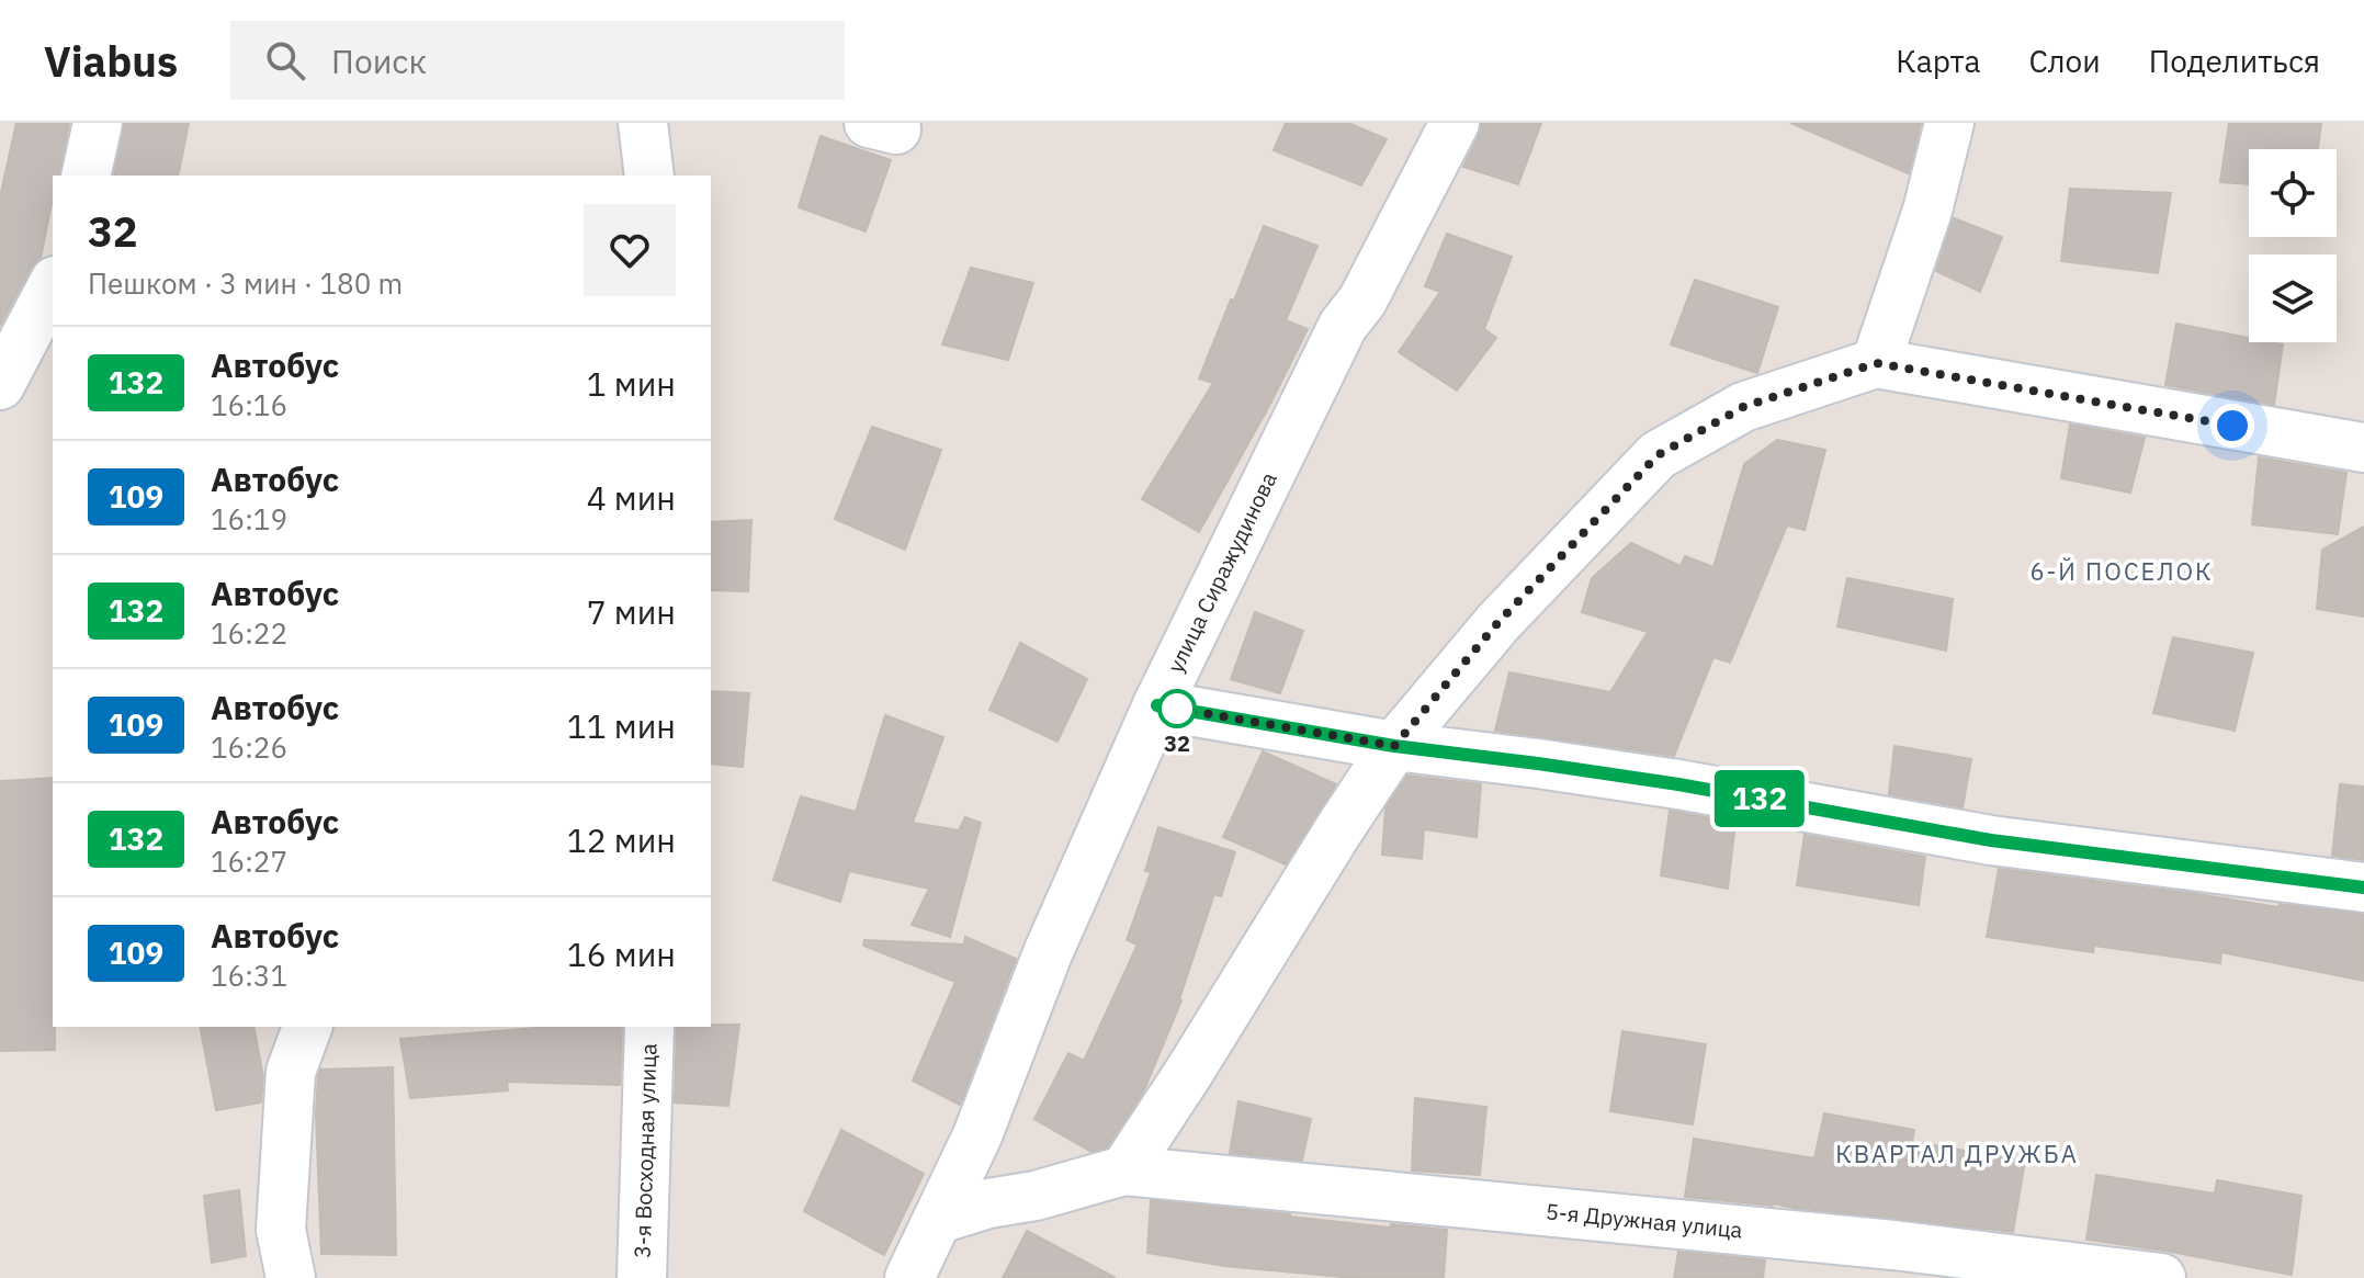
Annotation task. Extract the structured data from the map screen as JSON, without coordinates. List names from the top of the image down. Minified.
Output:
{"streets":{"street":["улица Сиражудинова","3-я Восходная улица","5-я Дружная улица"]},"districts":["6-Й ПОСЕЛОК","КВАРТАЛ ДРУЖБА"],"places":["32"],"lines":["bus line 132"],"page":{"header":"Viabus","search":"Поиск","nav":["Карта","Слои","Поделиться"],"on_map":"132","heading":["32","Пешком · 3 мин · 180 m"],"list":[{"mark":"132","name":"Автобус","note":"16:16","value":"1 мин"},{"mark":"109","name":"Автобус","note":"16:19","value":"4 мин"},{"mark":"132","name":"Автобус","note":"16:22","value":"7 мин"},{"mark":"109","name":"Автобус","note":"16:26","value":"11 мин"},{"mark":"132","name":"Автобус","note":"16:27","value":"12 мин"},{"mark":"109","name":"Автобус","note":"16:31","value":"16 мин"}]}}
